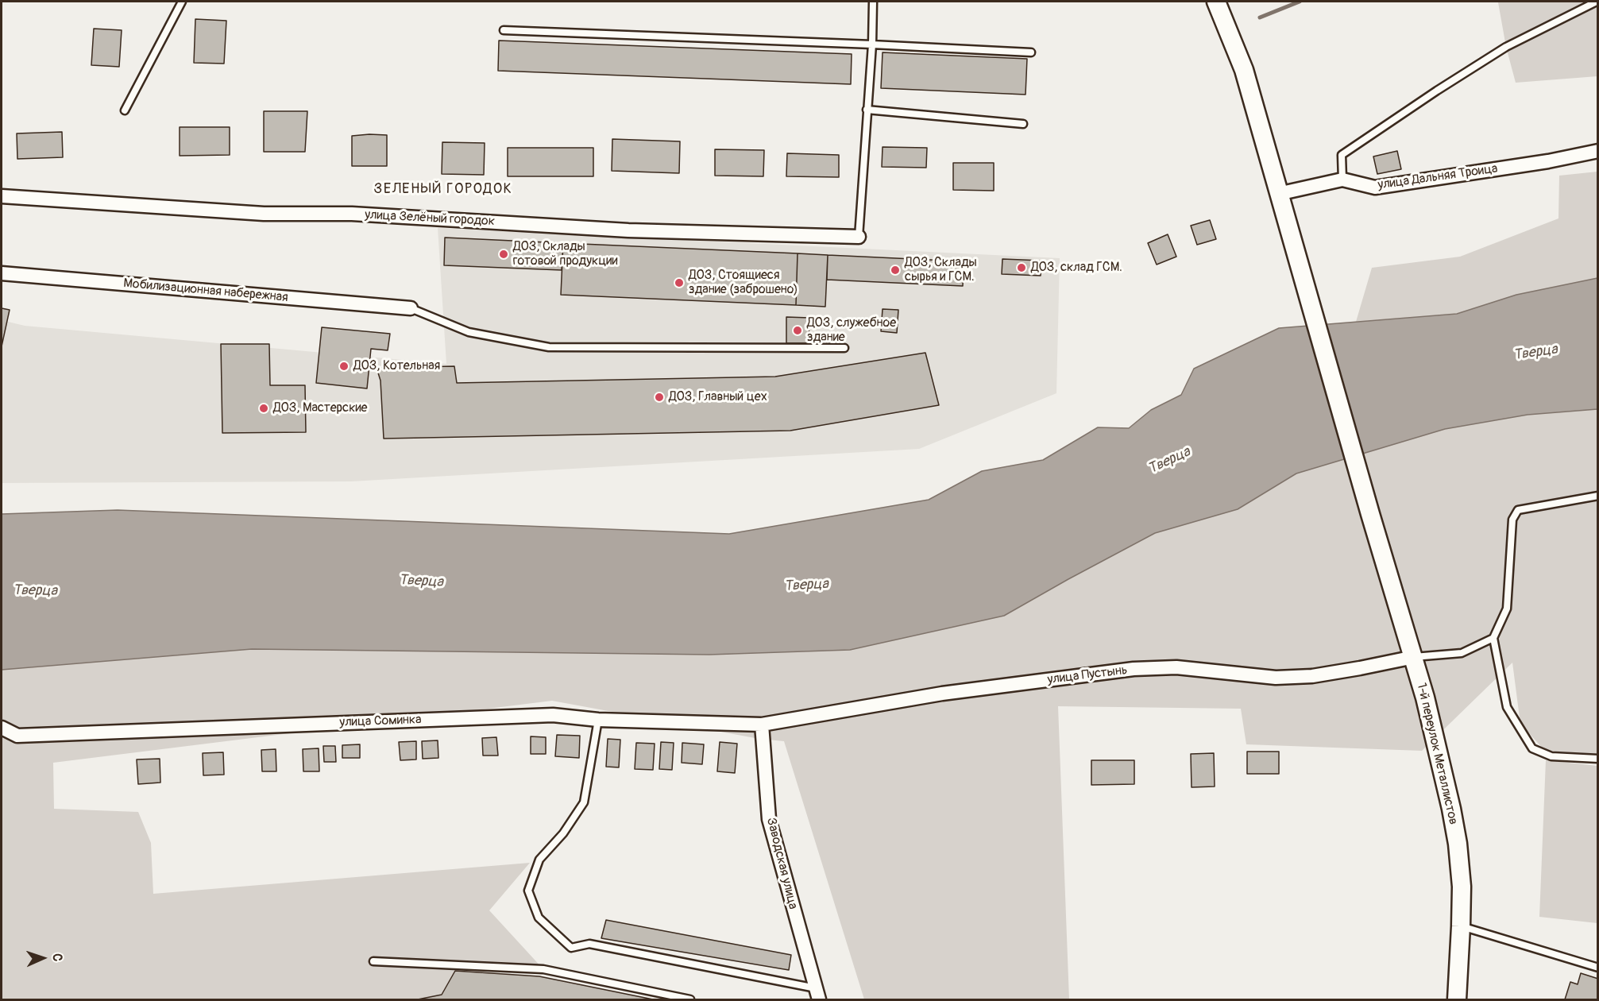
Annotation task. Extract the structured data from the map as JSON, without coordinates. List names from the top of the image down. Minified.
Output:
{"streets":{"street":["улица Дальняя Троица","улица Зелёный городок","Мобилизационная набережная","улица Пустынь","улица Соминка","1-й переулок Металлистов","Заводская улица"]},"crossings":[["улица Дальняя Троица","1-й переулок Металлистов"],["улица Пустынь","улица Соминка"],["улица Пустынь","1-й переулок Металлистов"],["улица Пустынь","Заводская улица"],["улица Соминка","Заводская улица"]],"districts":["ЗЕЛЕНЫЙ ГОРОДОК"],"water":["Тверца"],"places":["ДОЗ, Склады готовой продукции","ДОЗ, склад ГСМ.","ДОЗ, Склады сырья и ГСМ.","ДОЗ, Стоящиеся здание (заброшено)","ДОЗ, служебное здание","ДОЗ, Котельная","ДОЗ, Главный цех","ДОЗ, Мастерские"],"north":"right"}
